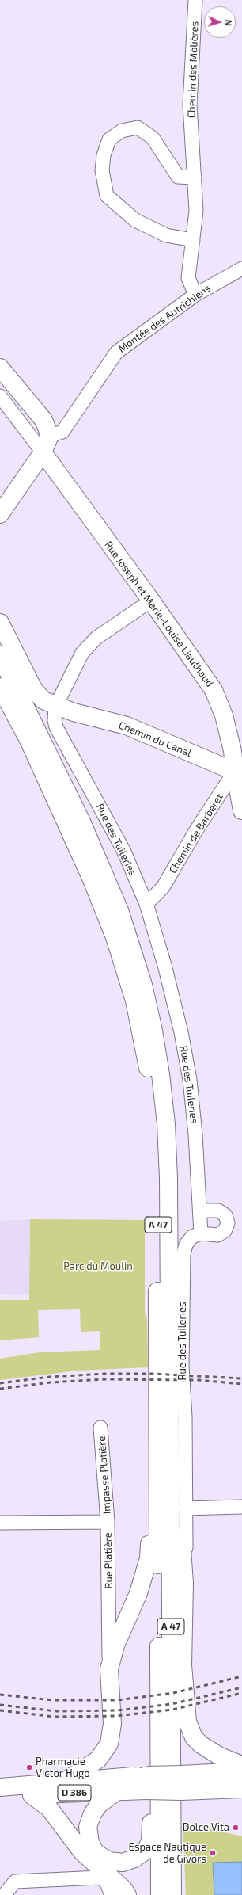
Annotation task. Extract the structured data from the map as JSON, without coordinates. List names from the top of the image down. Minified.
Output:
{"streets":{"main road":["Rue Joseph et Marie-Louise Liauthaud","Chemin du Canal","A 47","D 386"],"street":["Chemin des Molières","Montée des Autrichiens","Chemin de Barberet","Rue des Tuileries","Impasse Platière","Rue Platière"]},"crossings":[["Chemin des Molières","Montée des Autrichiens"],["Rue Joseph et Marie-Louise Liauthaud","Chemin du Canal"],["Rue Joseph et Marie-Louise Liauthaud","Chemin de Barberet"],["Chemin du Canal","Chemin de Barberet"],["Chemin du Canal","Rue des Tuileries"],["Chemin de Barberet","Rue des Tuileries"],["Impasse Platière","Rue Platière"]],"parks":["Parc du Moulin"],"places":["Pharmacie Victor Hugo","Dolce Vita","Espace Nautique de Givors"],"north":"right"}
